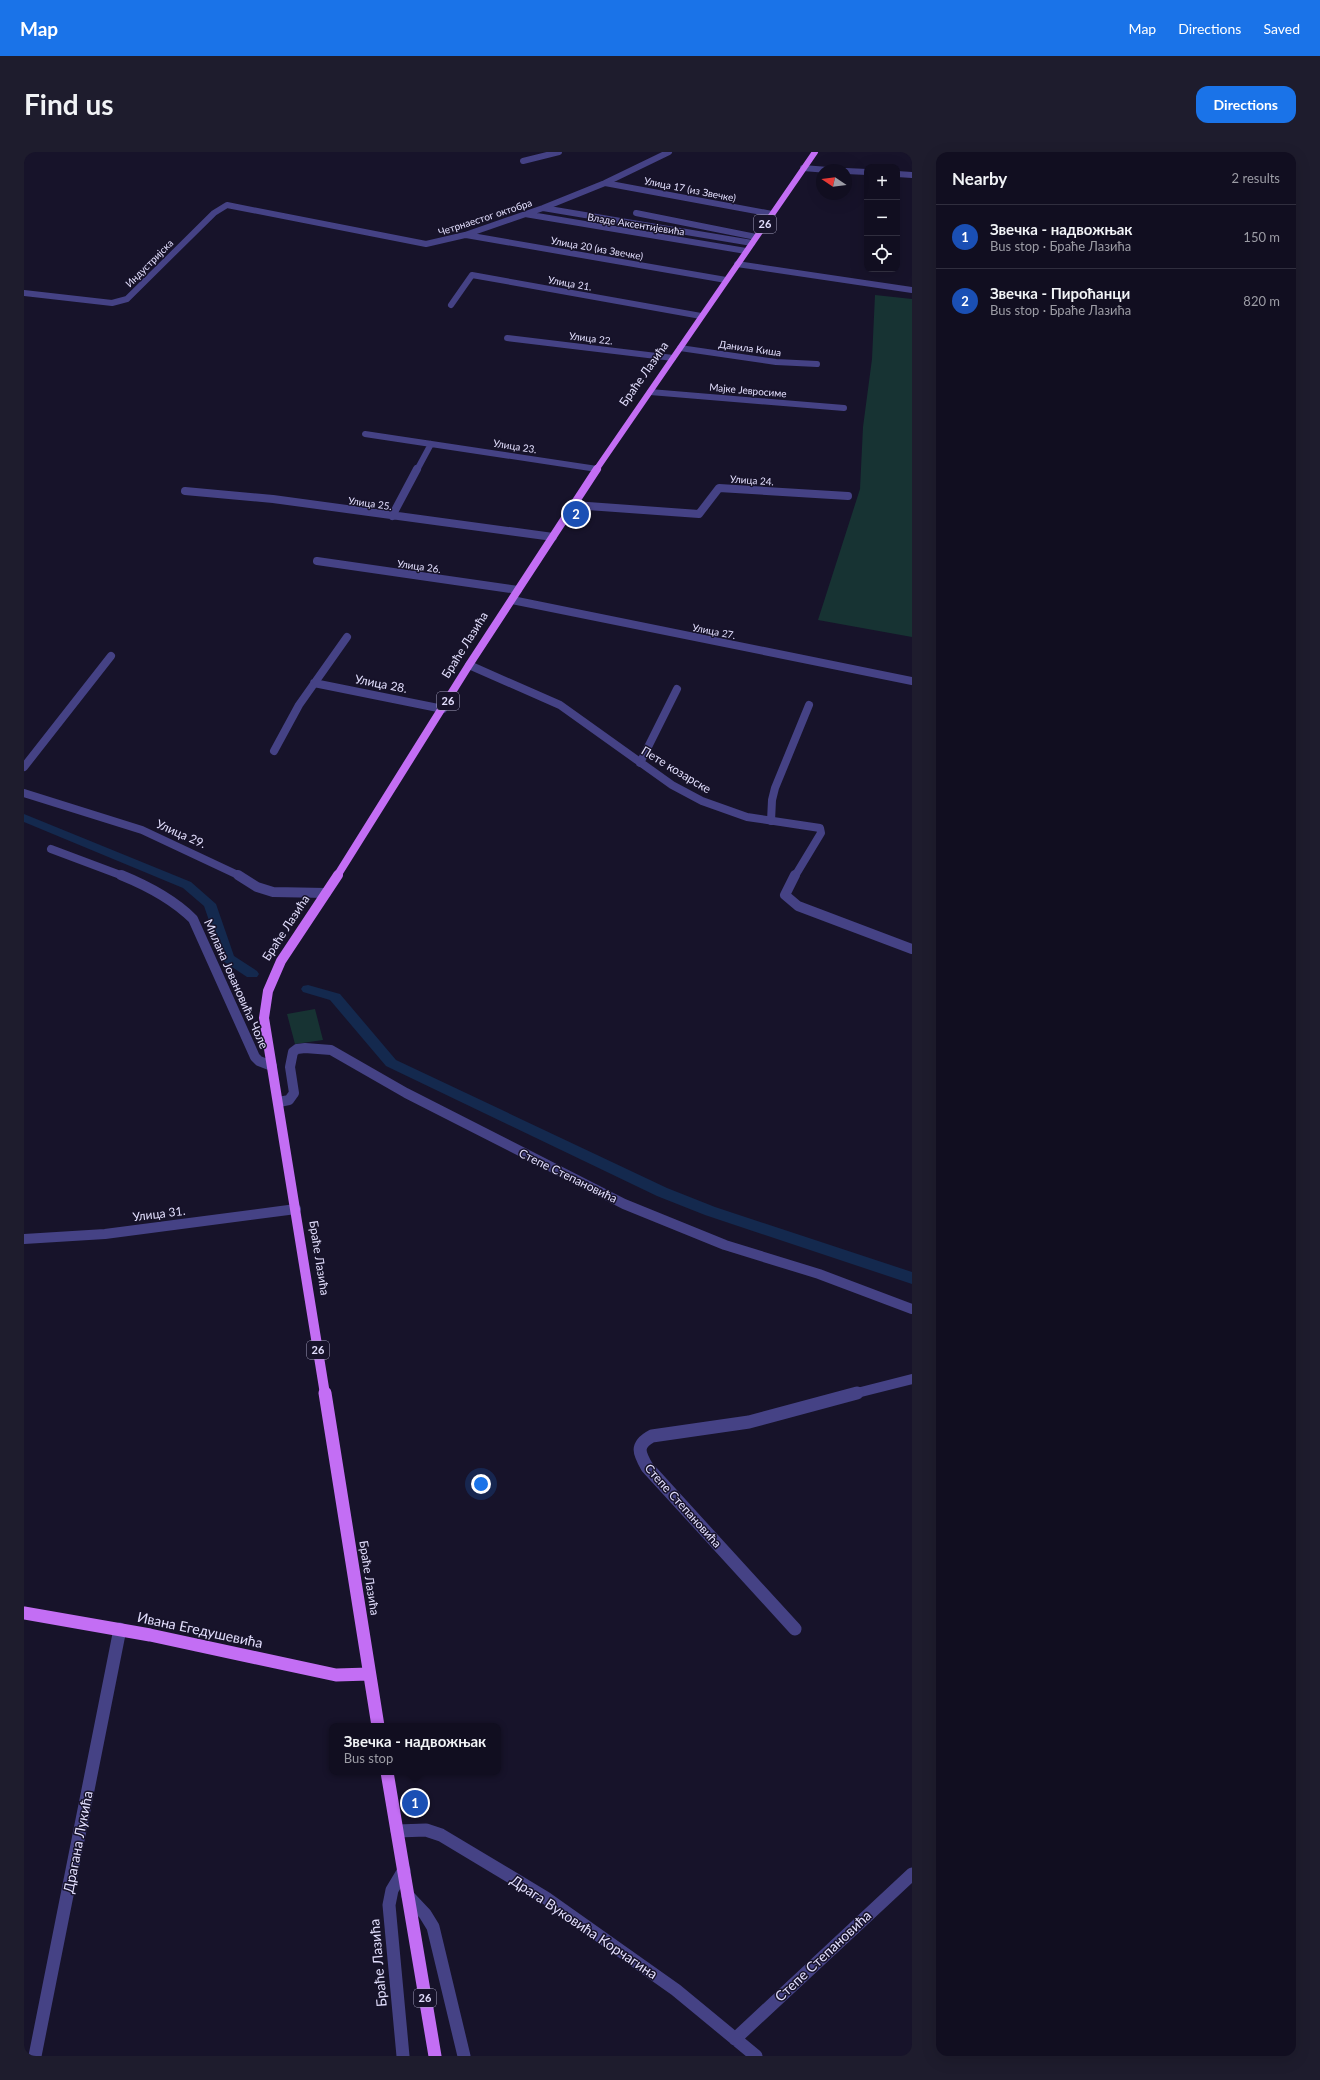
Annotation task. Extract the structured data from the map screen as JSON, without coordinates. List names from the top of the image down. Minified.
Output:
{"streets":{"main road":["26","Браће Лазића","Ивана Егедушевића"],"street":["Улица 17 (из Звечке)","Четрнаестог октобра","Владе Аксентијевића","Улица 20 (из Звечке)","Индустријска","Улица 21.","Улица 22.","Данила Киша","Мајке Јевросиме","Улица 23.","Улица 24.","Улица 25.","Улица 26.","Улица 27.","Улица 28.","Пете козарске","Улица 29.","Милана Јовановића Чоле","Степе Степановића","Улица 31.","Драгана Лукића","Драга Вуковића Корчагина"]},"crossings":[["Улица 17 (из Звечке)","Четрнаестог октобра"],["Улица 17 (из Звечке)","26"],["Четрнаестог октобра","Владе Аксентијевића"],["Четрнаестог октобра","Улица 20 (из Звечке)"],["Четрнаестог октобра","Индустријска"],["Владе Аксентијевића","26"],["26","Улица 20 (из Звечке)"],["26","Браће Лазића"],["26","Драга Вуковића Корчагина"],["Улица 20 (из Звечке)","Браће Лазића"],["Улица 21.","Браће Лазића"],["Улица 22.","Браће Лазића"],["Данила Киша","Браће Лазића"],["Браће Лазића","Мајке Јевросиме"],["Браће Лазића","Улица 23."],["Браће Лазића","Улица 24."],["Браће Лазића","Улица 25."],["Браће Лазића","Улица 26."],["Браће Лазића","Улица 27."],["Браће Лазића","Улица 28."],["Браће Лазића","Пете козарске"],["Браће Лазића","Улица 29."],["Браће Лазића","Милана Јовановића Чоле"],["Браће Лазића","Степе Степановића"],["Браће Лазића","Улица 31."],["Браће Лазића","Ивана Егедушевића"],["Степе Степановића","Драга Вуковића Корчагина"],["Ивана Егедушевића","Драгана Лукића"]],"north":"left","page":{"header":"Map","nav":["Map","Directions","Saved"],"buttons":"Directions","title":"Find us","heading":["Nearby","2 results"],"map_buttons":["+","−"],"list":[{"mark":"1","name":"Звечка - надвожњак","note":"Bus stop · Браће Лазића","value":"150 m"},{"mark":"2","name":"Звечка - Пироћанци","note":"Bus stop · Браће Лазића","value":"820 m"}],"pins":["2","1"],"popup":["Звечка - надвожњак","Bus stop"]}}
